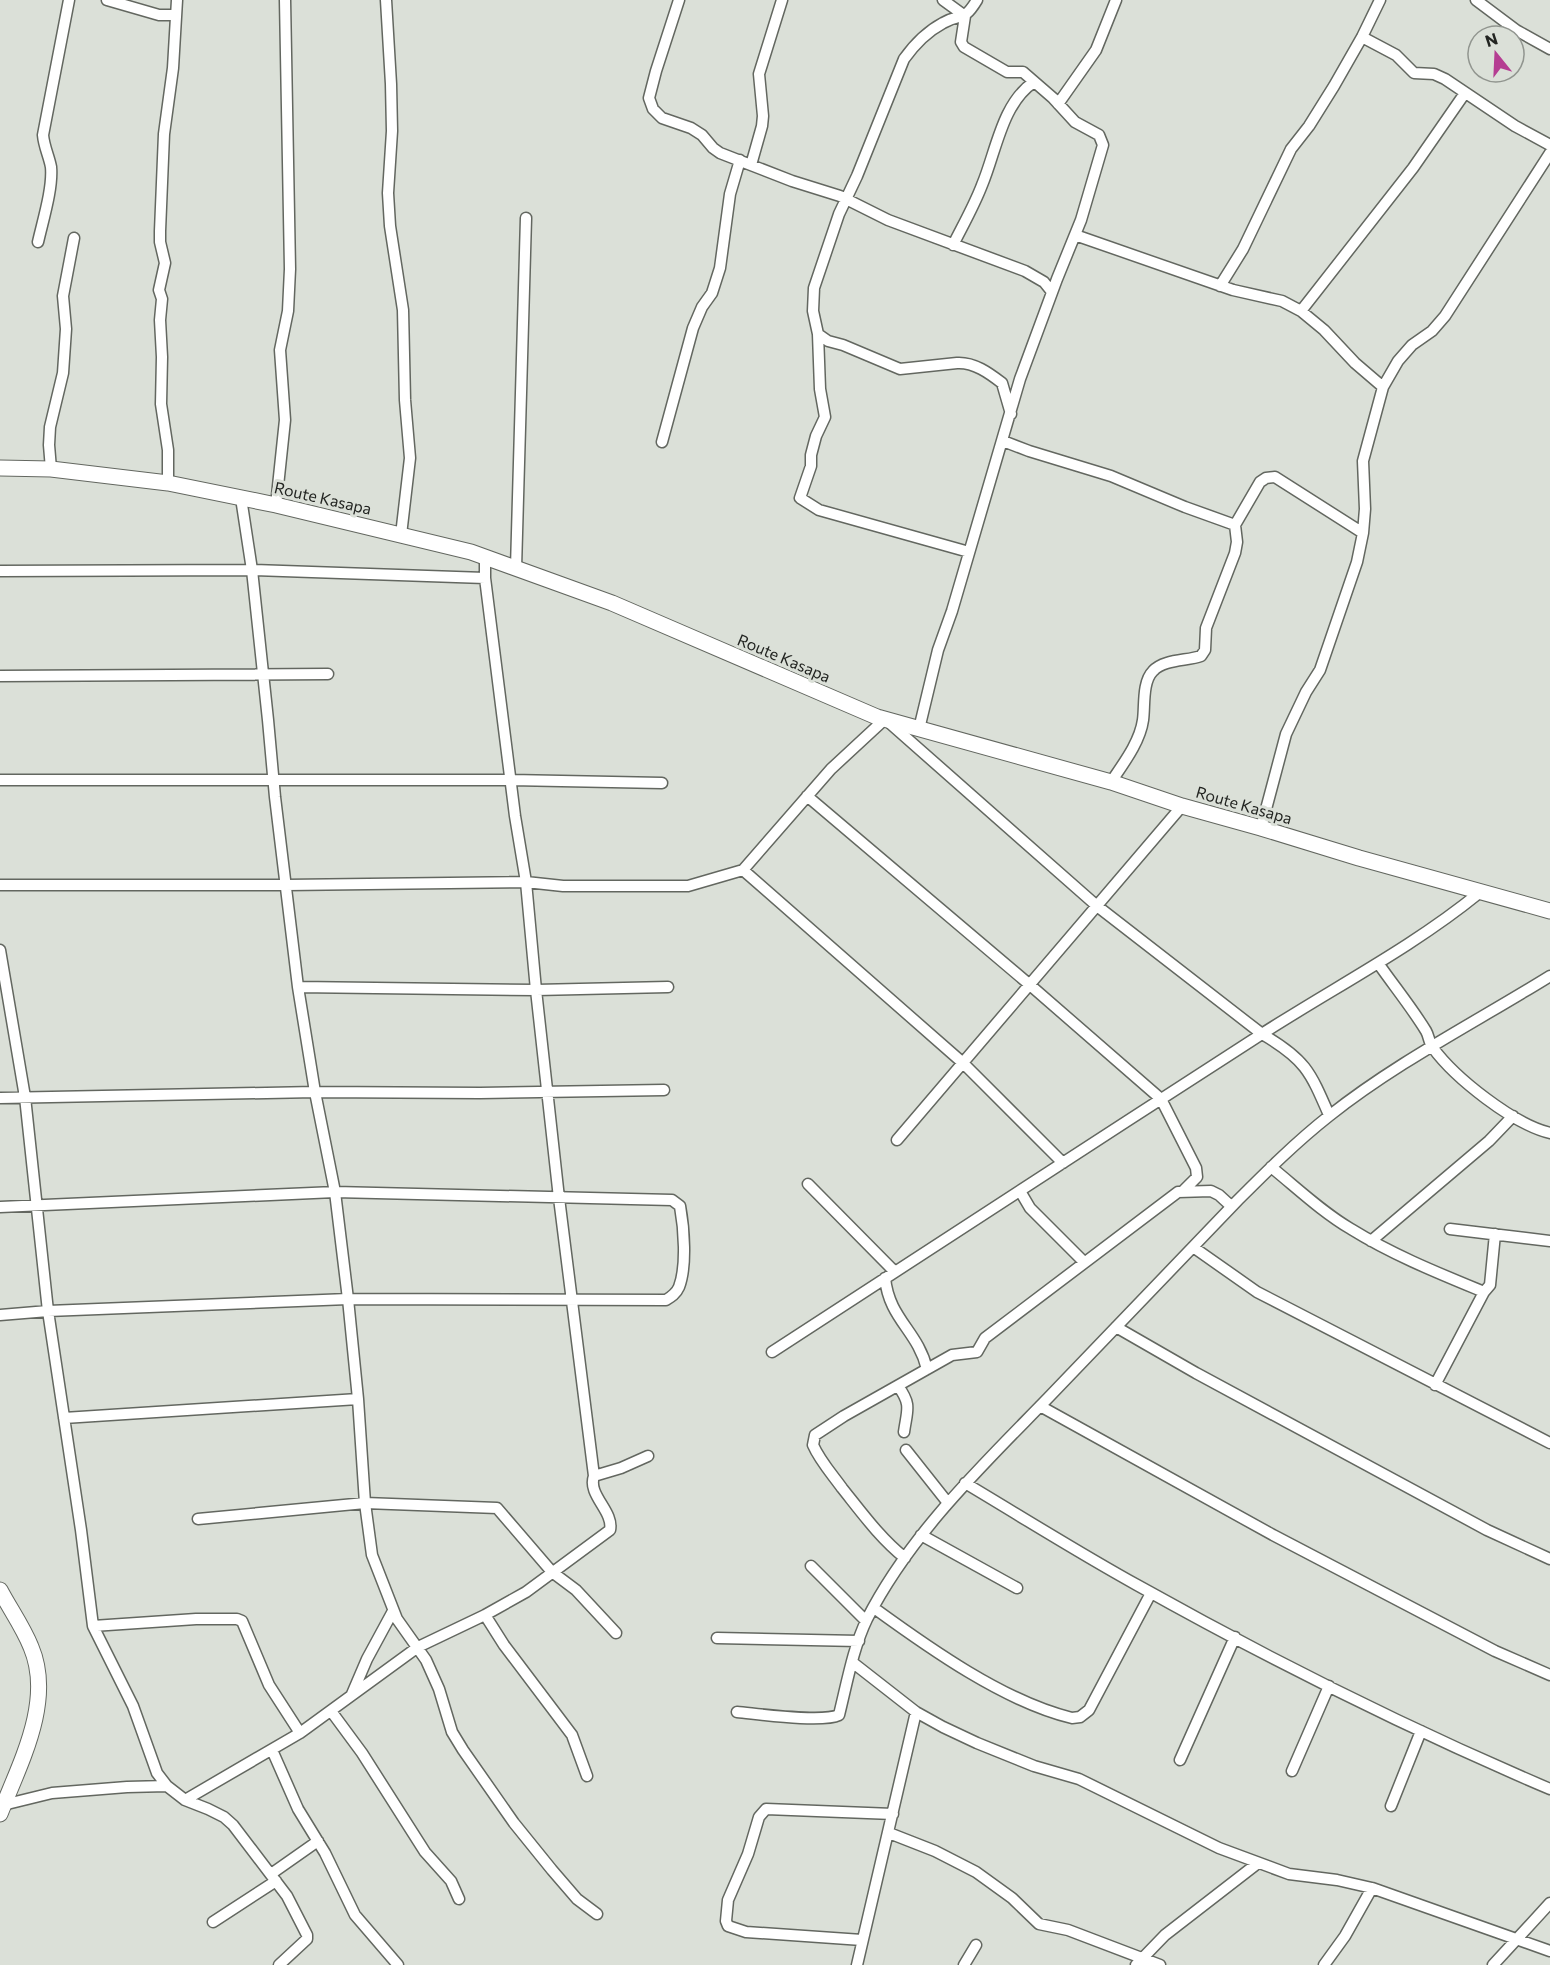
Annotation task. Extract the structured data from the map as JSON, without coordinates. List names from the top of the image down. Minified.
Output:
{"streets":{"main road":["Route Kasapa"]},"north":"top"}
